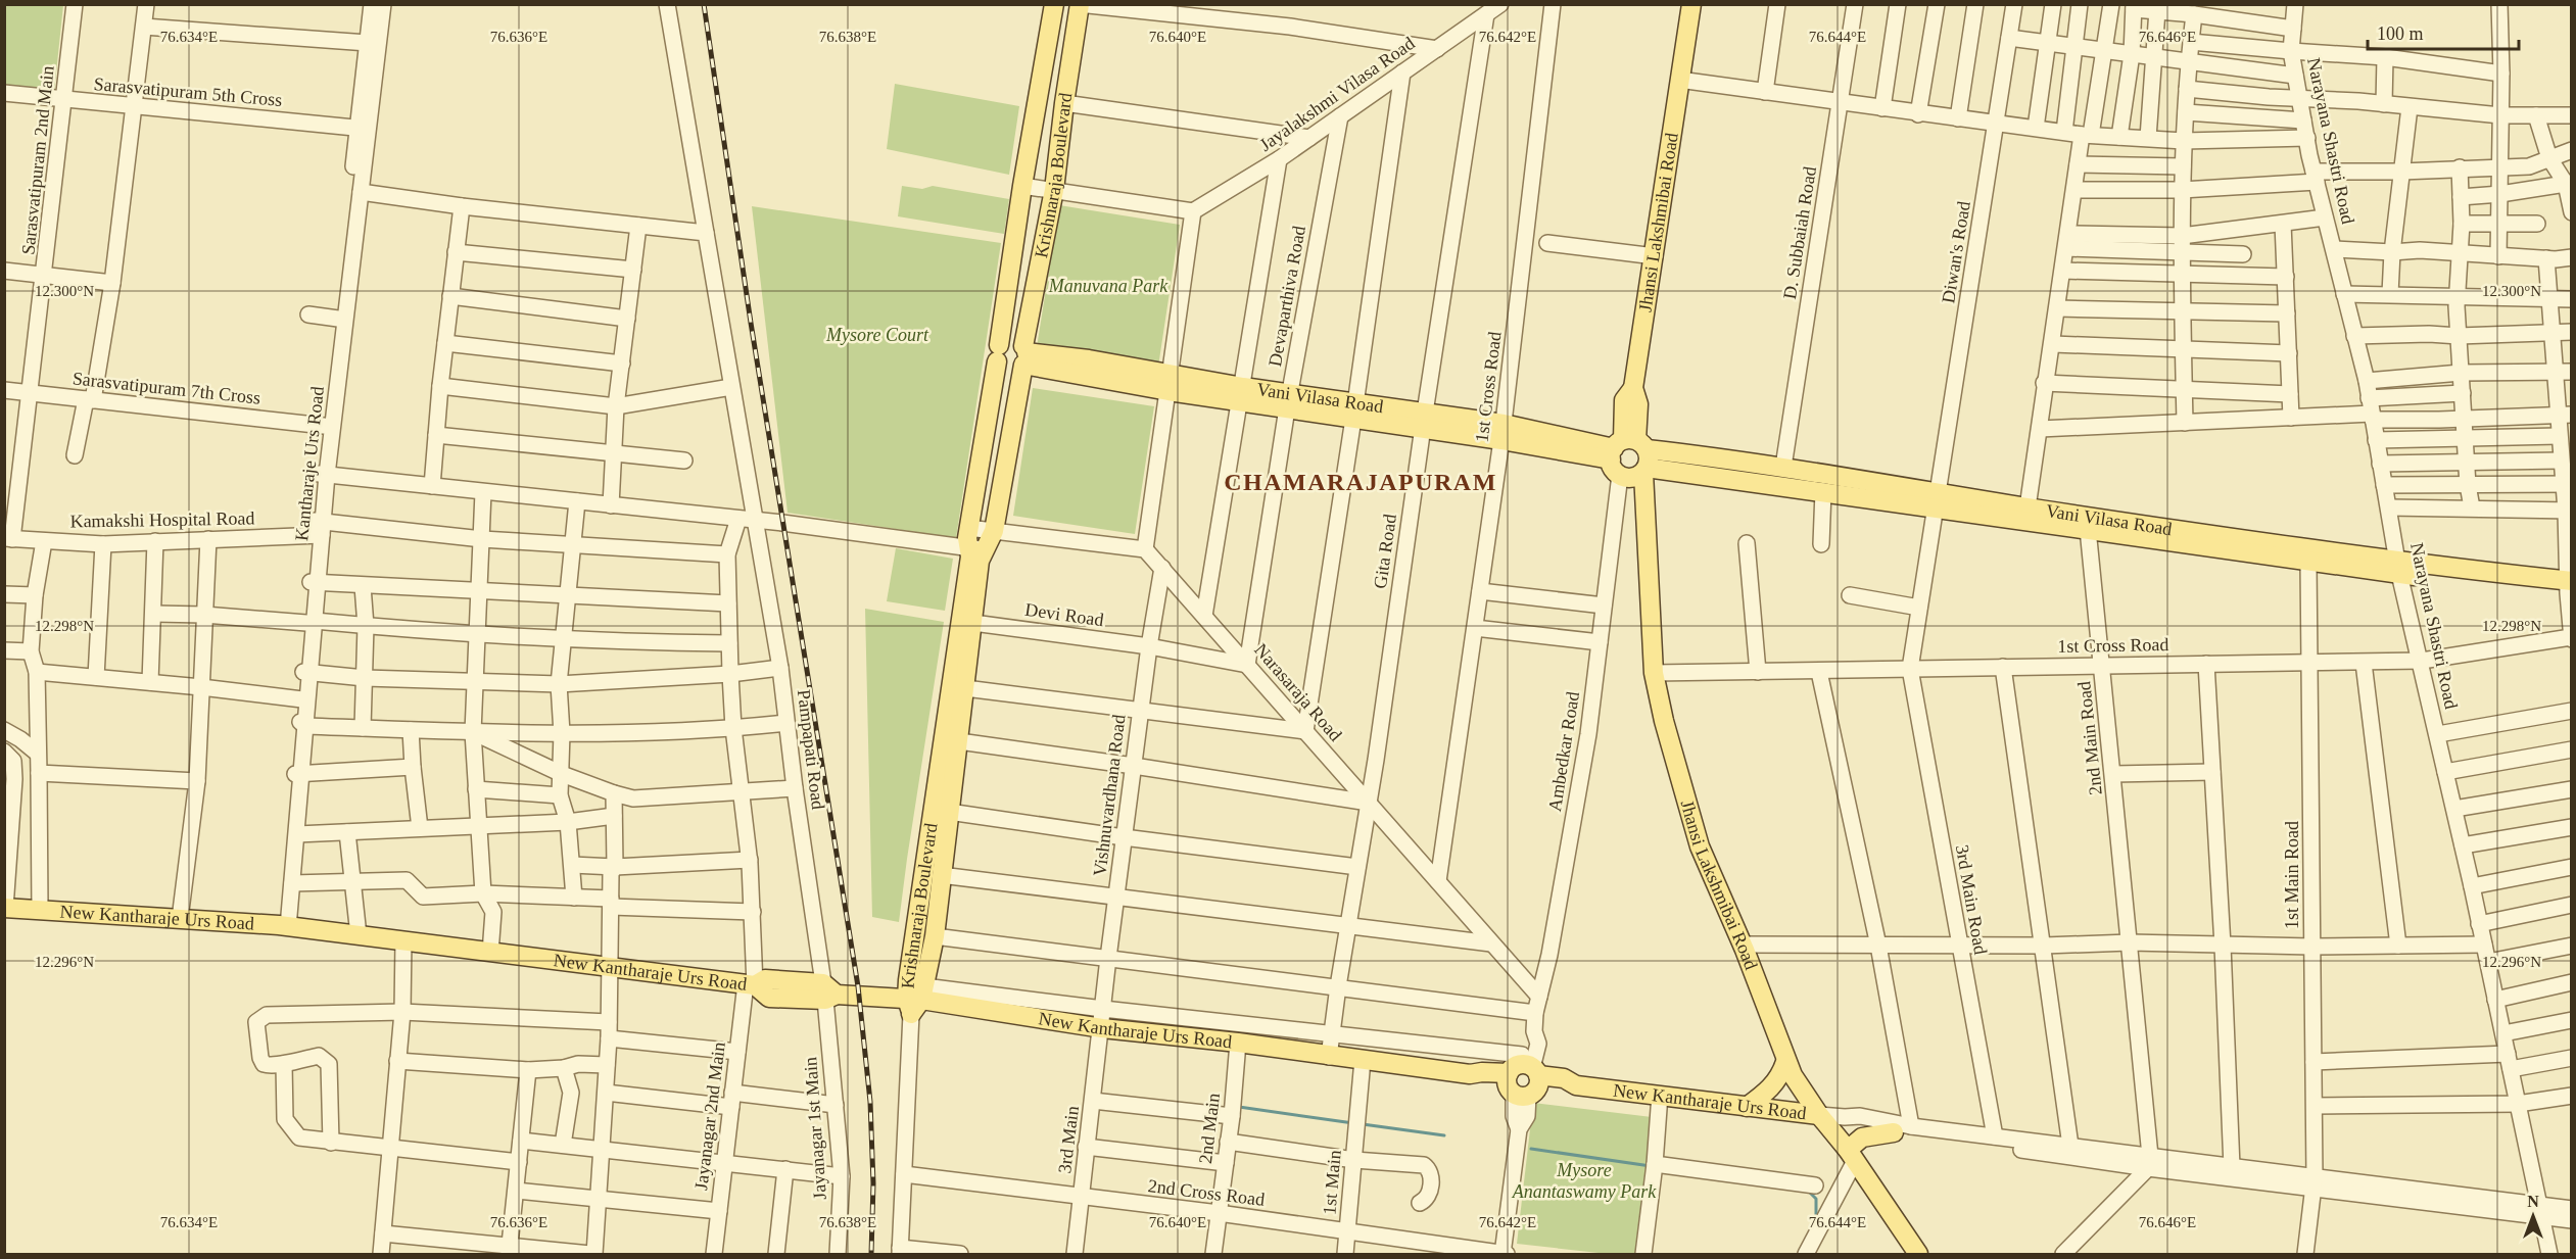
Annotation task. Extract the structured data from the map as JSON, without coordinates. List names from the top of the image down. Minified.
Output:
{"streets":{"main road":["Krishnaraja Boulevard","Jhansi Lakshmibai Road","Vani Vilasa Road","New Kantharaje Urs Road"],"street":["Sarasvatipuram 5th Cross","Jayalakshmi Vilasa Road","Narayana Shastri Road","Sarasvatipuram 2nd Main","D. Subbaiah Road","Diwan's Road","Devaparthiva Road","1st Cross Road","Sarasvatipuram 7th Cross","Kantharaje Urs Road","Kamakshi Hospital Road","Gita Road","Devi Road","Narasaraja Road","2nd Main Road","Pampapati Road","Ambedkar Road","Vishnuvardhana Road","1st Main Road","3rd Main Road","Jayanagar 2nd Main","Jayanagar 1st Main","2nd Main","3rd Main","1st Main","2nd Cross Road"]},"crossings":[["Sarasvatipuram 5th Cross","Sarasvatipuram 2nd Main"],["Sarasvatipuram 5th Cross","Kantharaje Urs Road"],["Jayalakshmi Vilasa Road","Devaparthiva Road"],["Jayalakshmi Vilasa Road","Gita Road"],["Narayana Shastri Road","1st Cross Road"],["Narayana Shastri Road","Vani Vilasa Road"],["Sarasvatipuram 2nd Main","Sarasvatipuram 7th Cross"],["Sarasvatipuram 2nd Main","Kamakshi Hospital Road"],["Krishnaraja Boulevard","Vani Vilasa Road"],["Krishnaraja Boulevard","Devi Road"],["Krishnaraja Boulevard","New Kantharaje Urs Road"],["Jhansi Lakshmibai Road","1st Cross Road"],["Jhansi Lakshmibai Road","Vani Vilasa Road"],["Jhansi Lakshmibai Road","Ambedkar Road"],["Jhansi Lakshmibai Road","New Kantharaje Urs Road"],["D. Subbaiah Road","Vani Vilasa Road"],["Diwan's Road","Vani Vilasa Road"],["Diwan's Road","3rd Main Road"],["Devaparthiva Road","Vani Vilasa Road"],["Devaparthiva Road","Devi Road"],["Devaparthiva Road","Narasaraja Road"],["1st Cross Road","Vani Vilasa Road"],["1st Cross Road","Narasaraja Road"],["1st Cross Road","2nd Main Road"],["1st Cross Road","1st Main Road"],["1st Cross Road","3rd Main Road"],["Sarasvatipuram 7th Cross","Kantharaje Urs Road"],["Vani Vilasa Road","Gita Road"],["Vani Vilasa Road","2nd Main Road"],["Vani Vilasa Road","Ambedkar Road"],["Vani Vilasa Road","1st Main Road"],["Kantharaje Urs Road","Kamakshi Hospital Road"],["Kantharaje Urs Road","New Kantharaje Urs Road"],["Kamakshi Hospital Road","Jayanagar 2nd Main"],["Gita Road","Narasaraja Road"],["Gita Road","New Kantharaje Urs Road"],["Devi Road","Narasaraja Road"],["Devi Road","Vishnuvardhana Road"],["Narasaraja Road","Ambedkar Road"],["Narasaraja Road","Vishnuvardhana Road"],["Pampapati Road","New Kantharaje Urs Road"],["Pampapati Road","Jayanagar 1st Main"],["Ambedkar Road","New Kantharaje Urs Road"],["Ambedkar Road","2nd Cross Road"],["Vishnuvardhana Road","New Kantharaje Urs Road"],["Vishnuvardhana Road","3rd Main"],["New Kantharaje Urs Road","Jayanagar 2nd Main"],["New Kantharaje Urs Road","Jayanagar 1st Main"],["New Kantharaje Urs Road","2nd Main"],["New Kantharaje Urs Road","3rd Main"],["New Kantharaje Urs Road","1st Main"],["2nd Main","2nd Cross Road"],["3rd Main","2nd Cross Road"],["1st Main","2nd Cross Road"]],"districts":["CHAMARAJAPURAM"],"parks":["Manuvana Park","Mysore Court","Mysore Anantaswamy Park"],"scale_bar":"100 m","north":"top","coordinates":["76.634°E","76.636°E","76.638°E","76.640°E","76.642°E","76.644°E","76.646°E","12.300°N","12.298°N","12.296°N"]}
